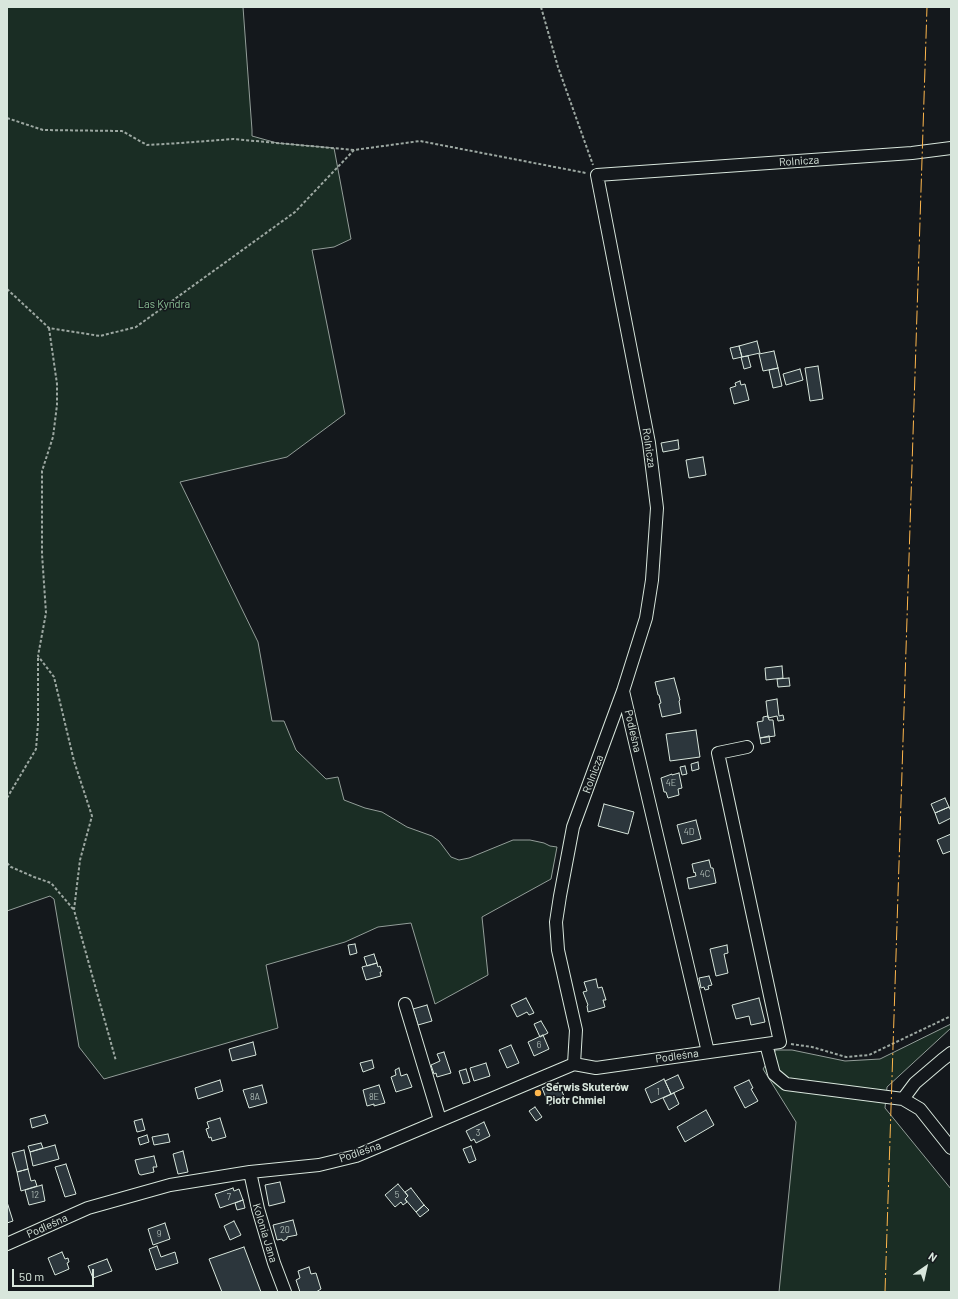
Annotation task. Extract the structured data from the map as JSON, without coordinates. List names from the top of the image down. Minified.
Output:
{"streets":{"street":["Rolnicza","Podleśna","Kolonia Jana"]},"crossings":[["Rolnicza","Podleśna"],["Podleśna","Kolonia Jana"]],"parks":["Las Kyndra"],"places":["Serwis Skuterów Piotr Chmiel"],"house_numbers":["4E","4D","4C","6","1","8A","8E","3","12","5","7","20","9"],"scale_bar":"50 m","north":"top right"}
